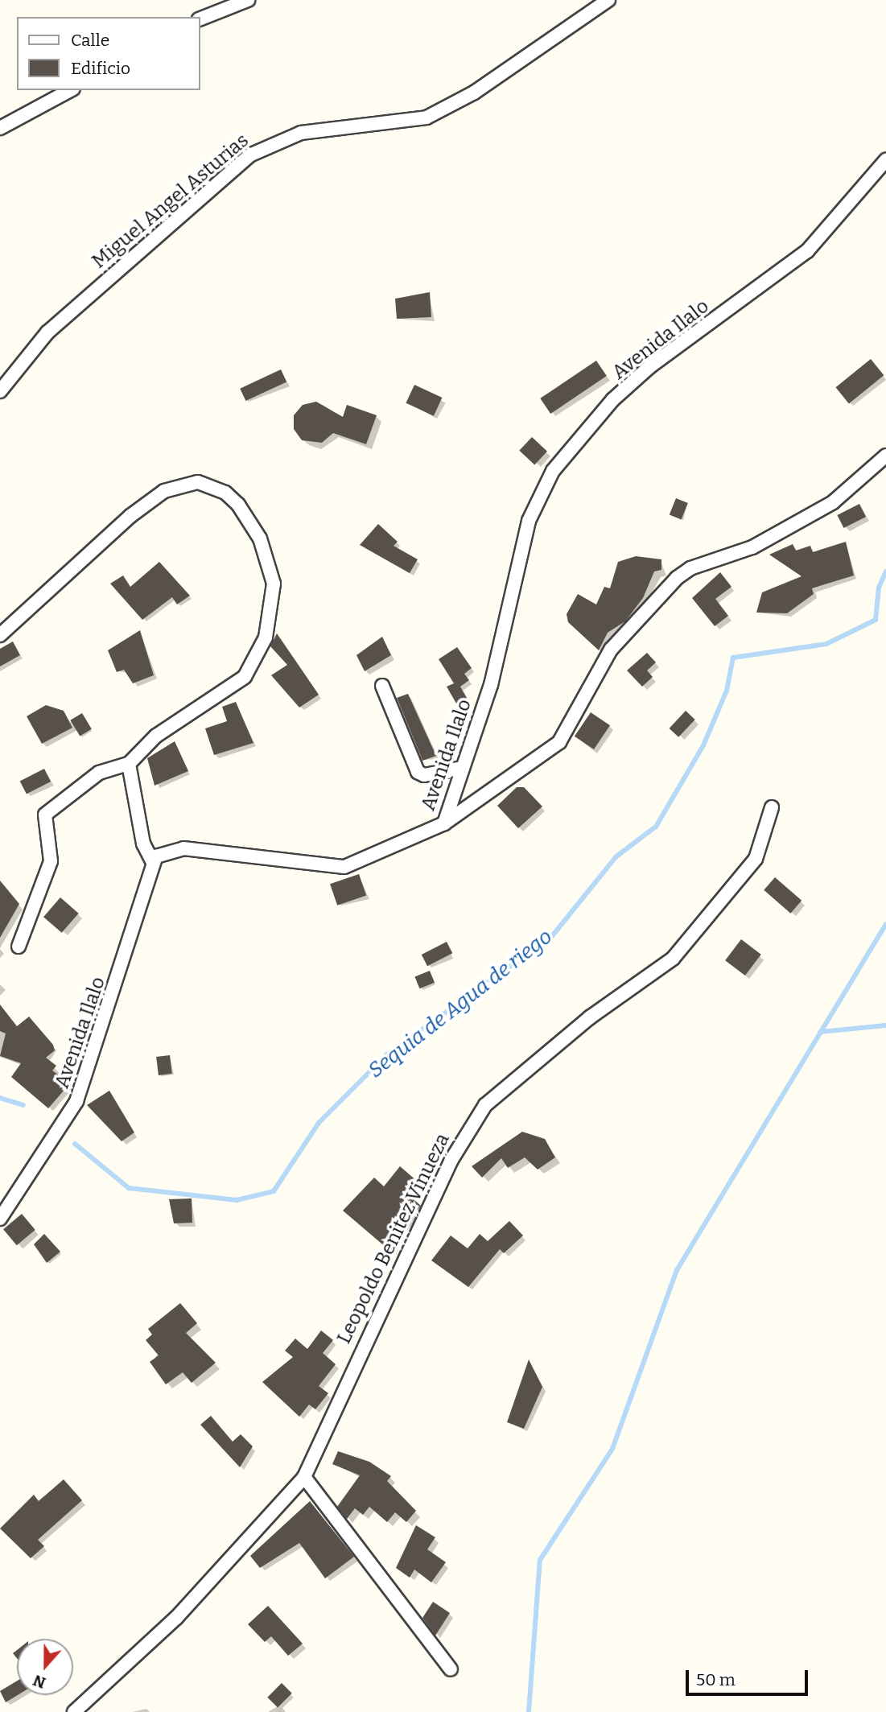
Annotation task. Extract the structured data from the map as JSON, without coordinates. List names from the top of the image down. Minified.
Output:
{"streets":{"street":["Miguel Angel Asturias","Avenida Ilalo","Leopoldo Benitez Vinueza"]},"water":["Sequia de Agua de riego"],"legend":["Calle","Edificio"],"scale_bar":"50 m","north":"bottom"}
